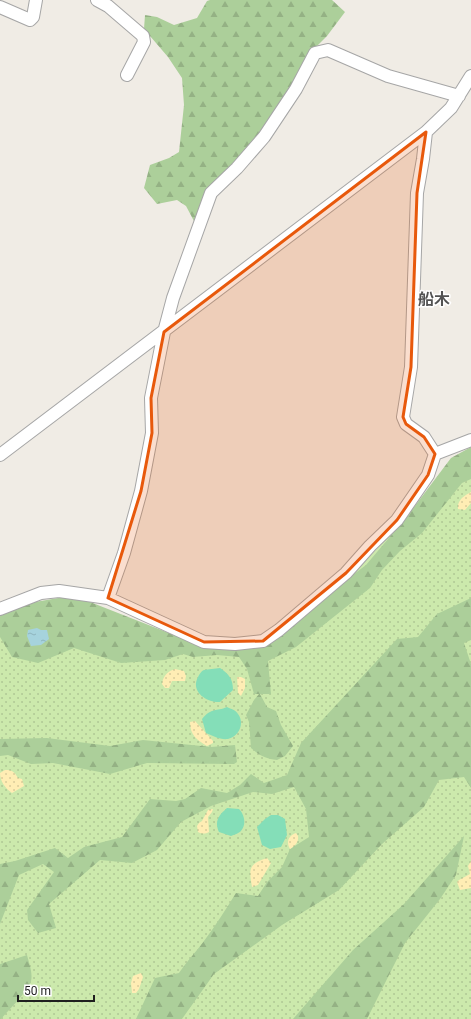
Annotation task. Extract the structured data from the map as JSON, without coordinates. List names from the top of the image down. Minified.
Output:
{"districts":["船木"],"scale_bar":"50 m"}
